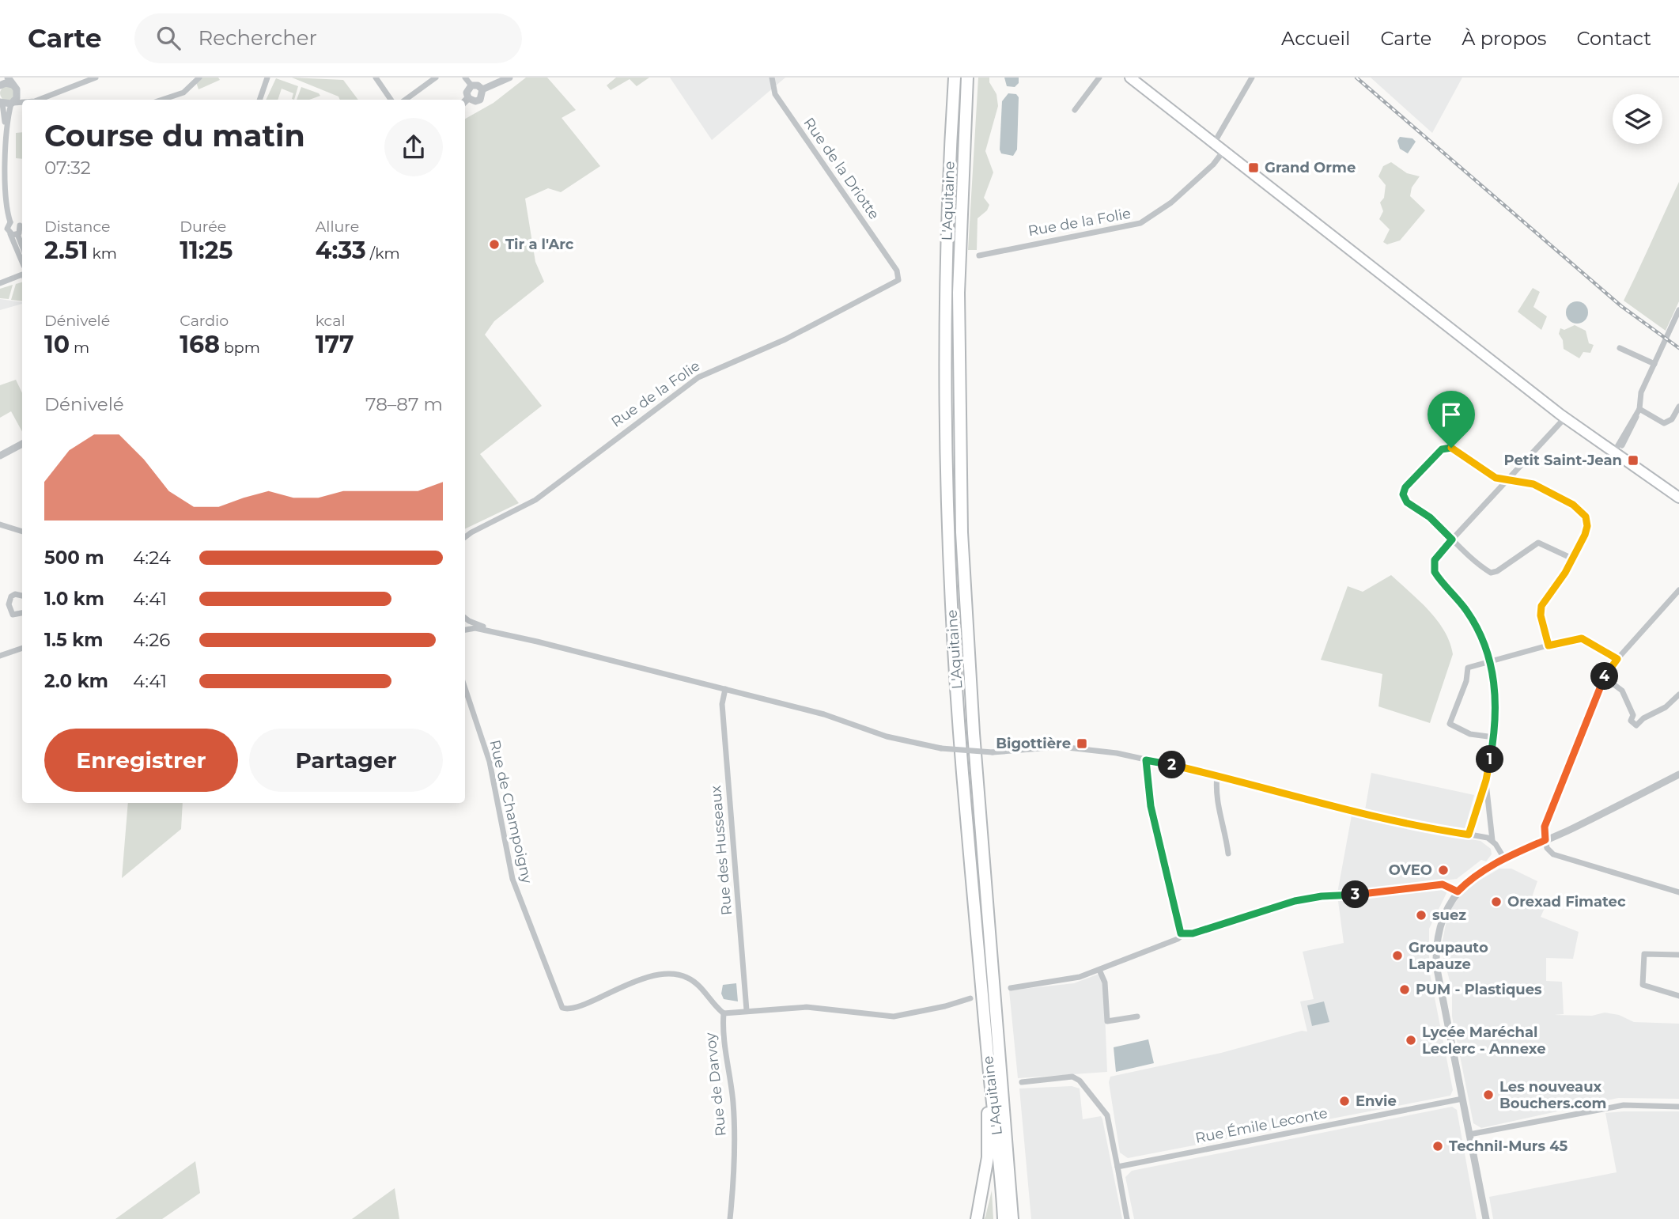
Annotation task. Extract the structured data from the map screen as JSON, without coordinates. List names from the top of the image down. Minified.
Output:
{"streets":{"highway":["L'Aquitaine"],"street":["Rue de la Driotte","Rue de la Folie","Rue de Champoigny","Rue des Husseaux","Rue de Darvoy","Rue Émile Leconte"]},"crossings":[["Rue de la Driotte","Rue de la Folie"],["Rue de Champoigny","Rue de Darvoy"]],"places":{"transit":["Grand Orme","Petit Saint-Jean","Bigottière"],"other":["Tir a l'Arc","OVEO","Orexad Fimatec","suez","Groupauto Lapauze","PUM - Plastiques","Lycée Maréchal Leclerc - Annexe","Les nouveaux Bouchers.com","Envie","TechniI-Murs 45"]},"page":{"header":"Carte","search":"Rechercher","nav":["Accueil","Carte","À propos","Contact"],"heading":["Course du matin","07:32"],"stats":[["Distance","2.51 km"],["Durée","11:25"],["Allure","4:33 /km"],["Dénivelé","10 m"],["Cardio","168 bpm"],["kcal","177"]],"chart":["Dénivelé","78–87 m"],"list":[{"name":"500 m","note":"4:24"},{"name":"1.0 km","note":"4:41"},{"name":"1.5 km","note":"4:26"},{"name":"2.0 km","note":"4:41"}],"pins":["4","1","2","3"],"buttons":["Enregistrer","Partager"]}}
